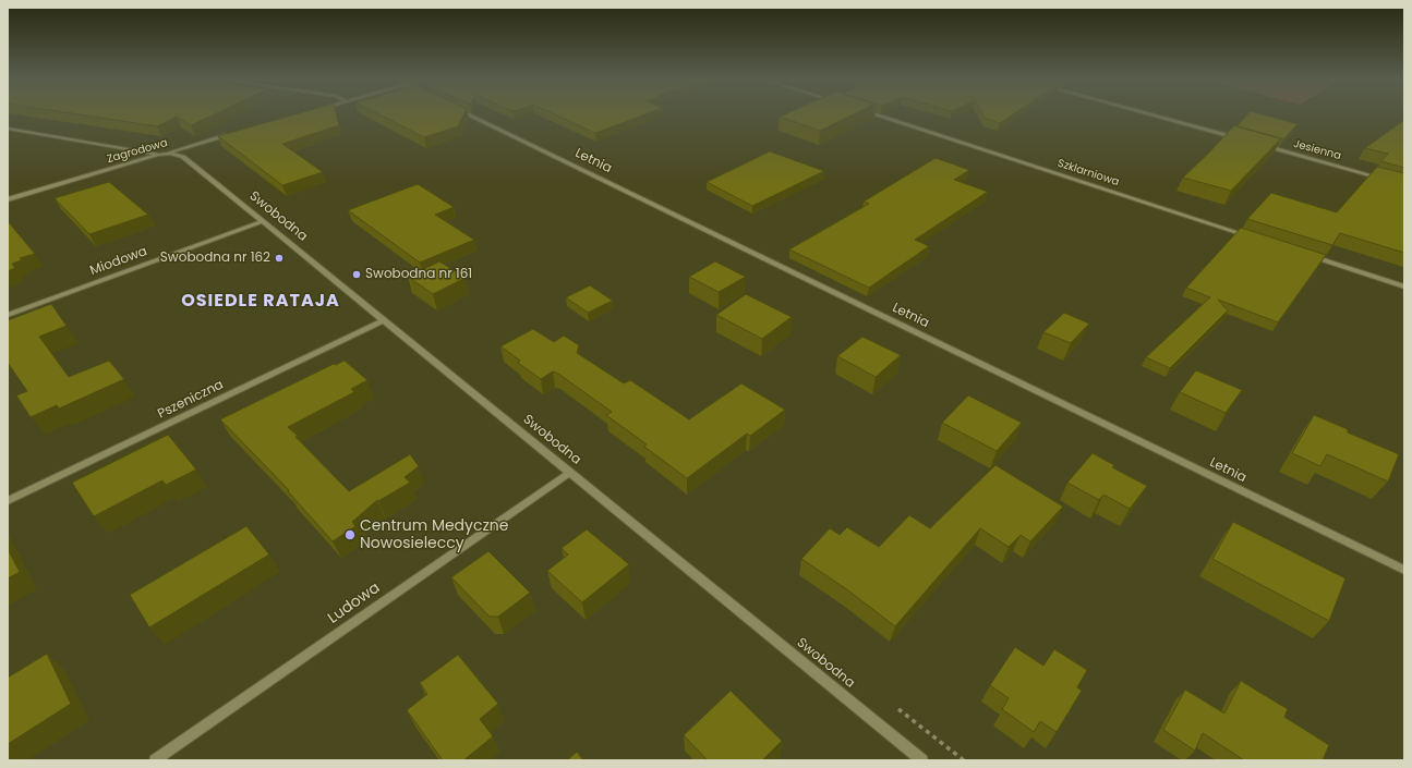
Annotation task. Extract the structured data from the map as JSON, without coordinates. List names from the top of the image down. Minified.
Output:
{"streets":{"street":["Jesienna","Zagrodowa","Letnia","Szklarniowa","Swobodna","Miodowa","Pszeniczna","Ludowa"]},"crossings":[["Zagrodowa","Swobodna"],["Swobodna","Miodowa"],["Swobodna","Pszeniczna"],["Swobodna","Ludowa"]],"districts":["OSIEDLE RATAJA"],"places":["Swobodna nr 162","Swobodna nr 161","Centrum Medyczne Nowosieleccy"]}
